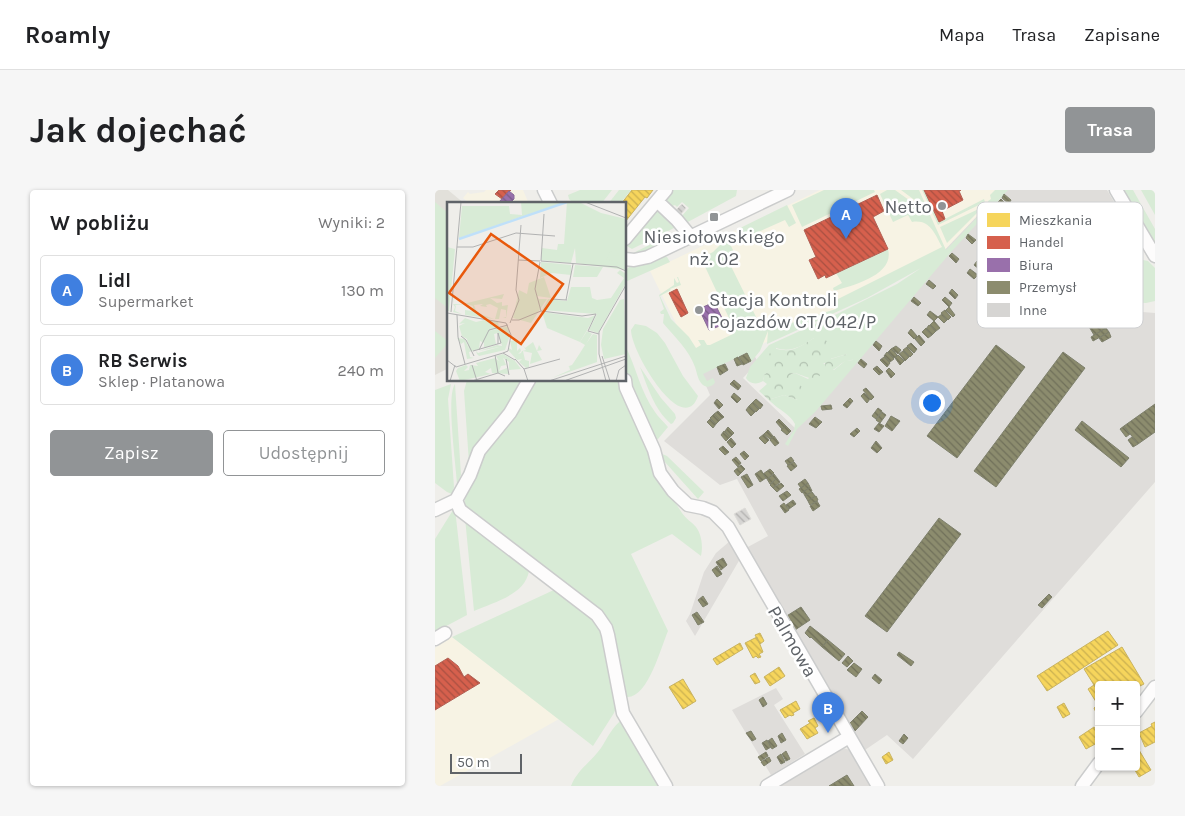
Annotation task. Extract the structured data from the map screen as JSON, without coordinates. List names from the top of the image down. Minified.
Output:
{"streets":{"street":["Palmowa"]},"places":{"other":["Netto","Stacja Kontroli Pojazdów CT/042/P"],"transit":["Niesiołowskiego nż. 02"]},"legend":["Mieszkania","Handel","Biura","Przemysł","Inne"],"scale_bar":"50 m","page":{"header":"Roamly","nav":["Mapa","Trasa","Zapisane"],"buttons":["Trasa",["Zapisz","Udostępnij"]],"title":"Jak dojechać","heading":["W pobliżu","Wyniki: 2"],"pins":["A","B"],"list":[{"mark":"A","name":"Lidl","note":"Supermarket","value":"130 m"},{"mark":"B","name":"RB Serwis","note":"Sklep · Platanowa","value":"240 m"}],"map_buttons":["+","−"],"scale":"50 m"}}
